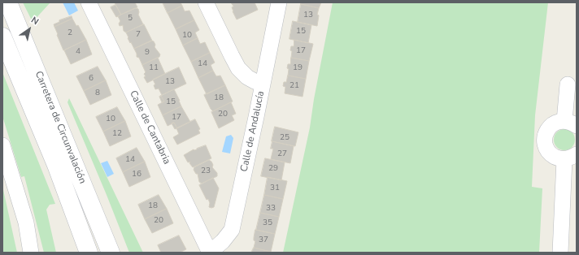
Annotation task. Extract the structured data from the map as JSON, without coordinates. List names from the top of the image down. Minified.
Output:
{"streets":{"main road":["Carretera de Circunvalación"],"street":["Calle de Cantabria","Calle de Andalucía"]},"crossings":[["Calle de Cantabria","Calle de Andalucía"]],"house_numbers":["13","5","15","2","7","10","17","4","9","14","11","19","6","13","21","8","18","15","20","17","10","12","25","27","14","29","23","16","31","18","33","20","35","37"],"north":"top right"}
